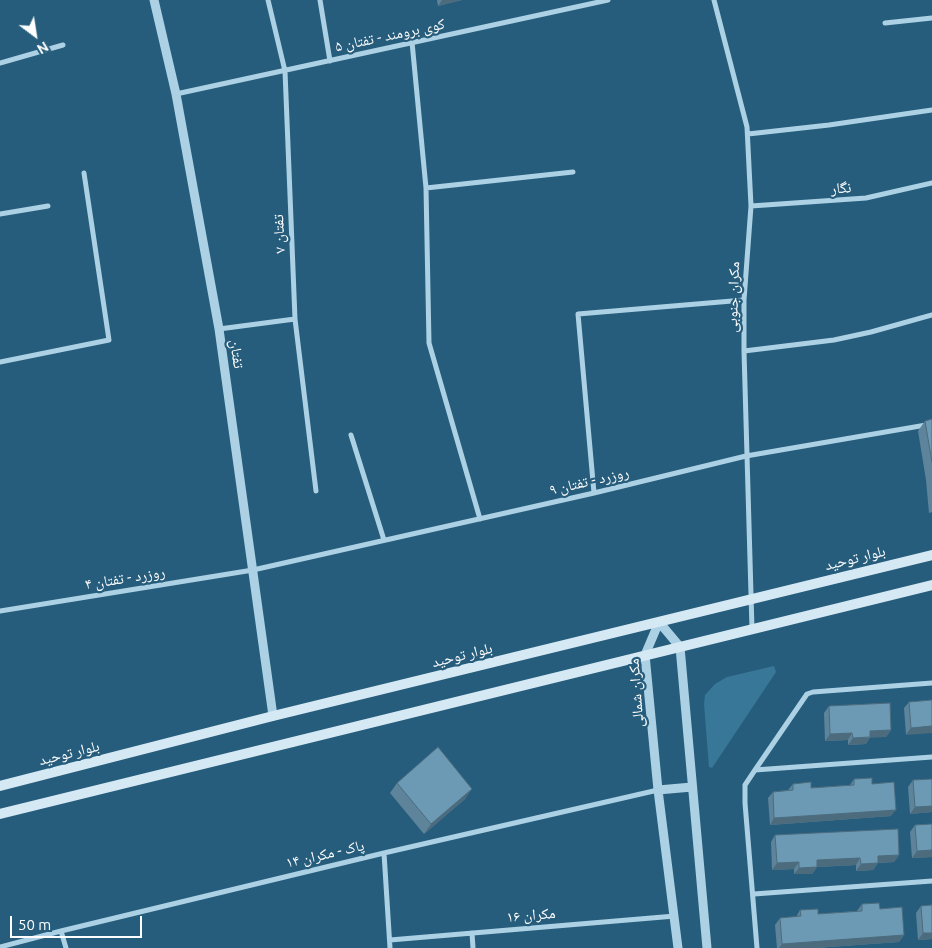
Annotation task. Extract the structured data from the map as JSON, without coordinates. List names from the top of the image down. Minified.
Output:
{"streets":{"main road":["بلوار توحید"],"street":["کوی برومند - تفتان ۵","نگار","تفتان ۷","مکران جنوبی","تفتان","روزرد - تفتان ۹","روزرد - تفتان ۴","مکران شمالی","پاک - مکران ۱۴","مکران ۱۶"]},"crossings":[["کوی برومند - تفتان ۵","تفتان ۷"],["کوی برومند - تفتان ۵","تفتان"],["نگار","مکران جنوبی"],["مکران جنوبی","روزرد - تفتان ۹"],["مکران جنوبی","بلوار توحید"],["تفتان","روزرد - تفتان ۹"],["تفتان","بلوار توحید"],["تفتان","روزرد - تفتان ۴"],["روزرد - تفتان ۹","روزرد - تفتان ۴"],["بلوار توحید","مکران شمالی"],["مکران شمالی","پاک - مکران ۱۴"],["مکران شمالی","مکران ۱۶"]],"scale_bar":"50 m","north":"bottom right"}
